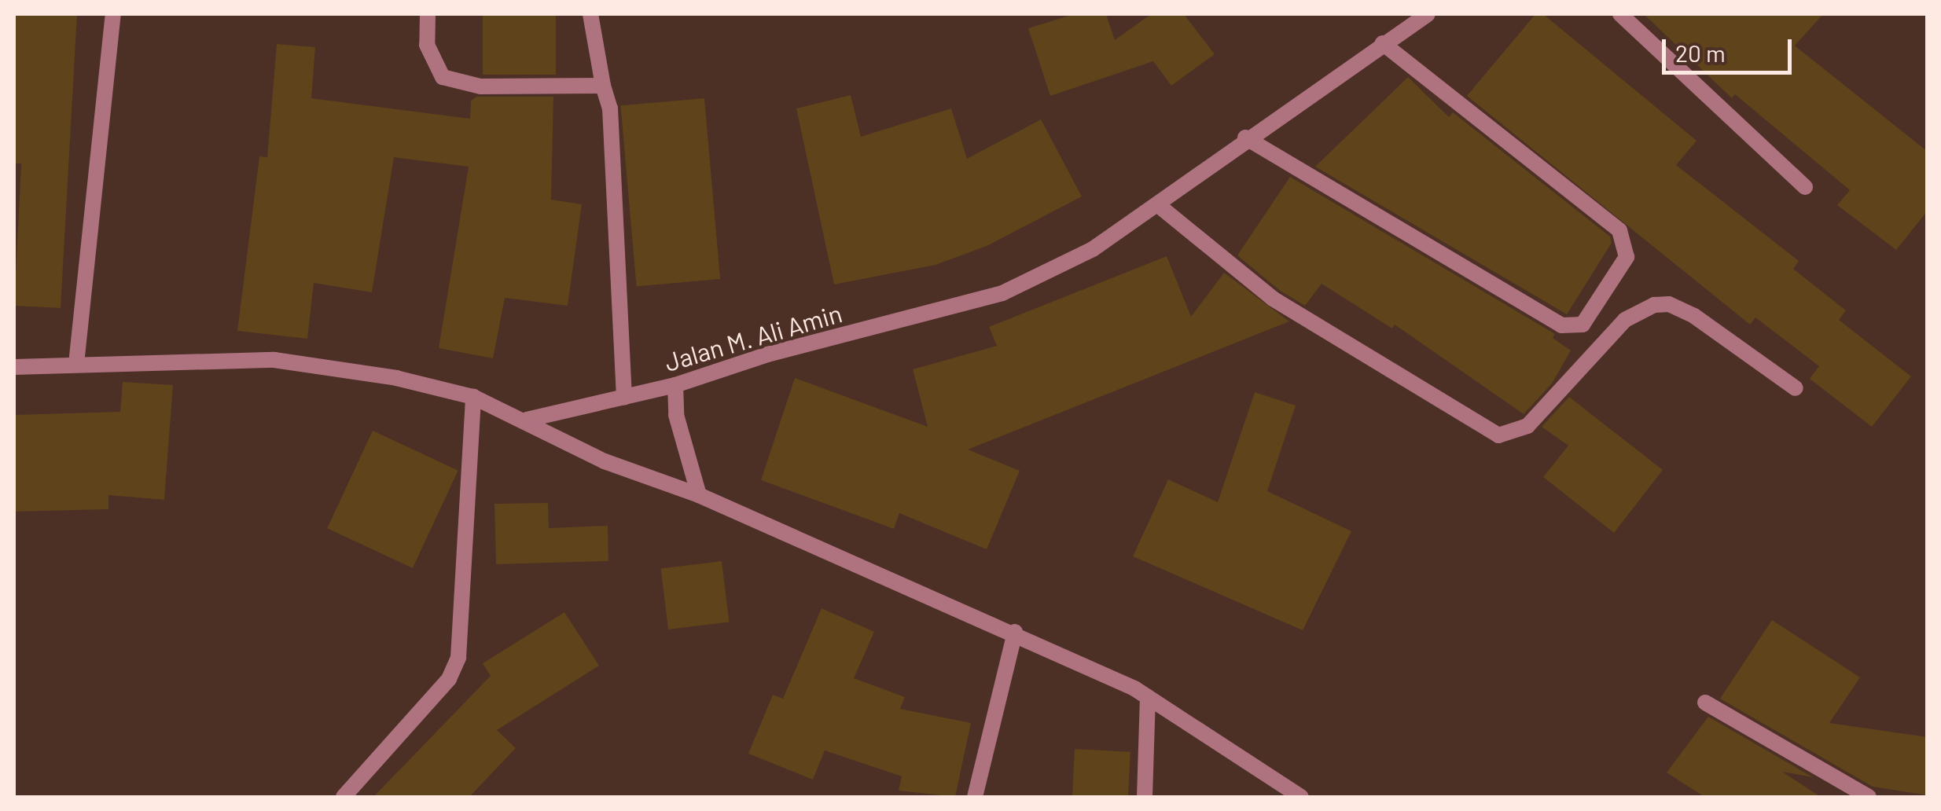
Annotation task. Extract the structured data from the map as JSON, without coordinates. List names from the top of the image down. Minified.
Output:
{"streets":{"street":["Jalan M. Ali Amin"]},"scale_bar":"20 m"}
